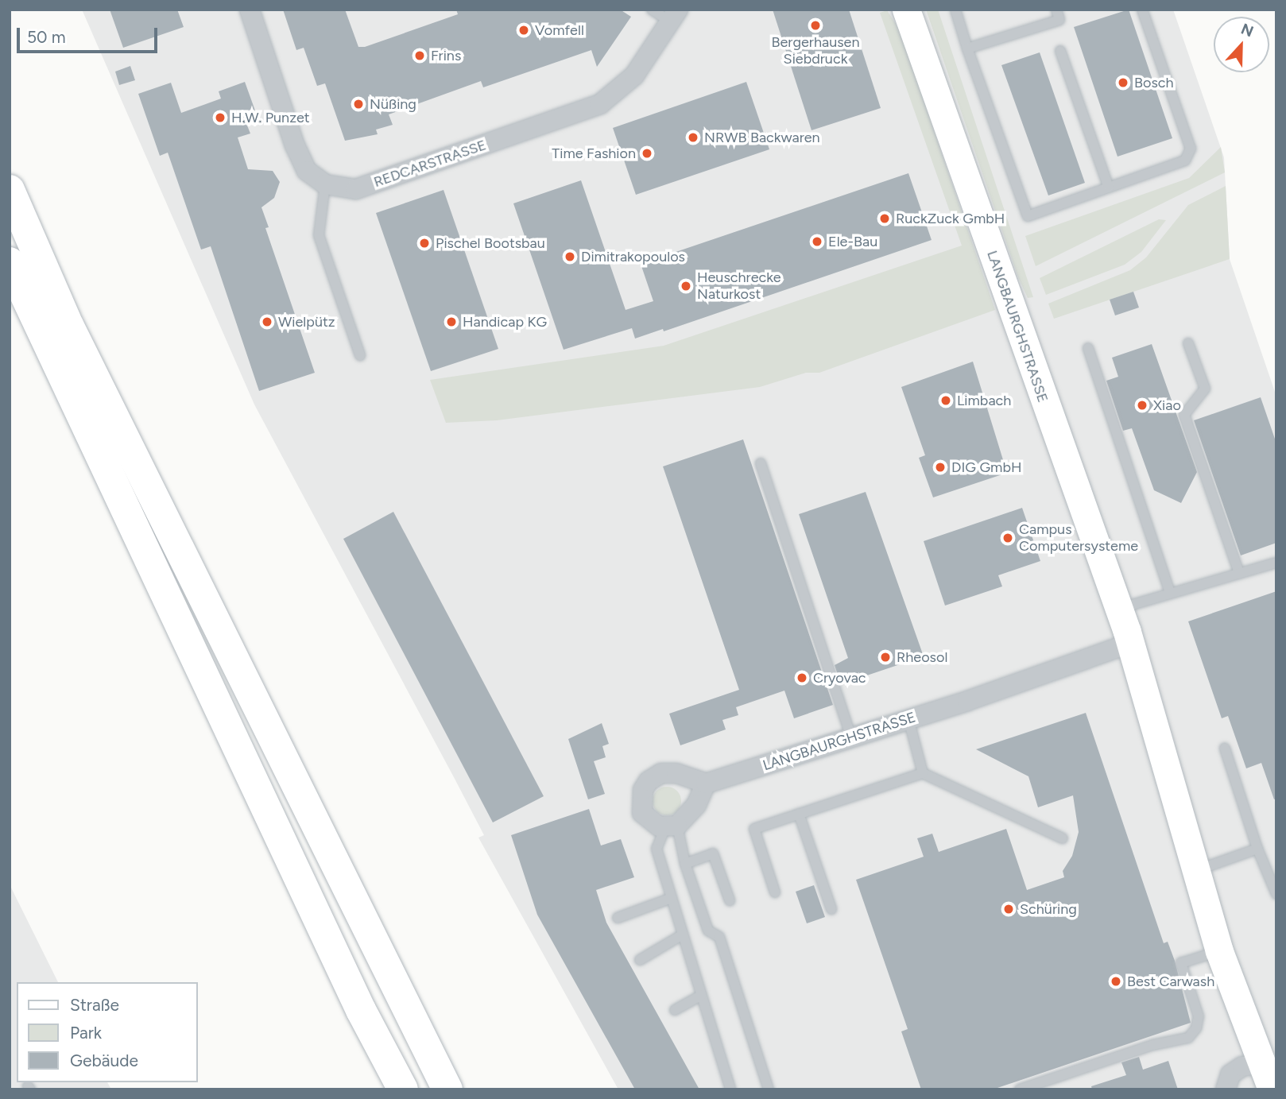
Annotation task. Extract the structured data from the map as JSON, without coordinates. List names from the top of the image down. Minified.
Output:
{"streets":{"main road":["LANGBAURGHSTRASSE"],"street":["REDCARSTRASSE"]},"places":["Bergerhausen Siebdruck","Vomfell","Frins","Bosch","Nüßing","H.W. Punzet","NRWB Backwaren","Time Fashion","RuckZuck GmbH","Ele-Bau","Pischel Bootsbau","Dimitrakopoulos","Heuschrecke Naturkost","Wielpütz","Handicap KG","Limbach","Xiao","DIG GmbH","Campus Computersysteme","Rheosol","Cryovac","Schüring","Best Carwash"],"legend":["Straße","Park","Gebäude"],"scale_bar":"50 m","north":"top"}
